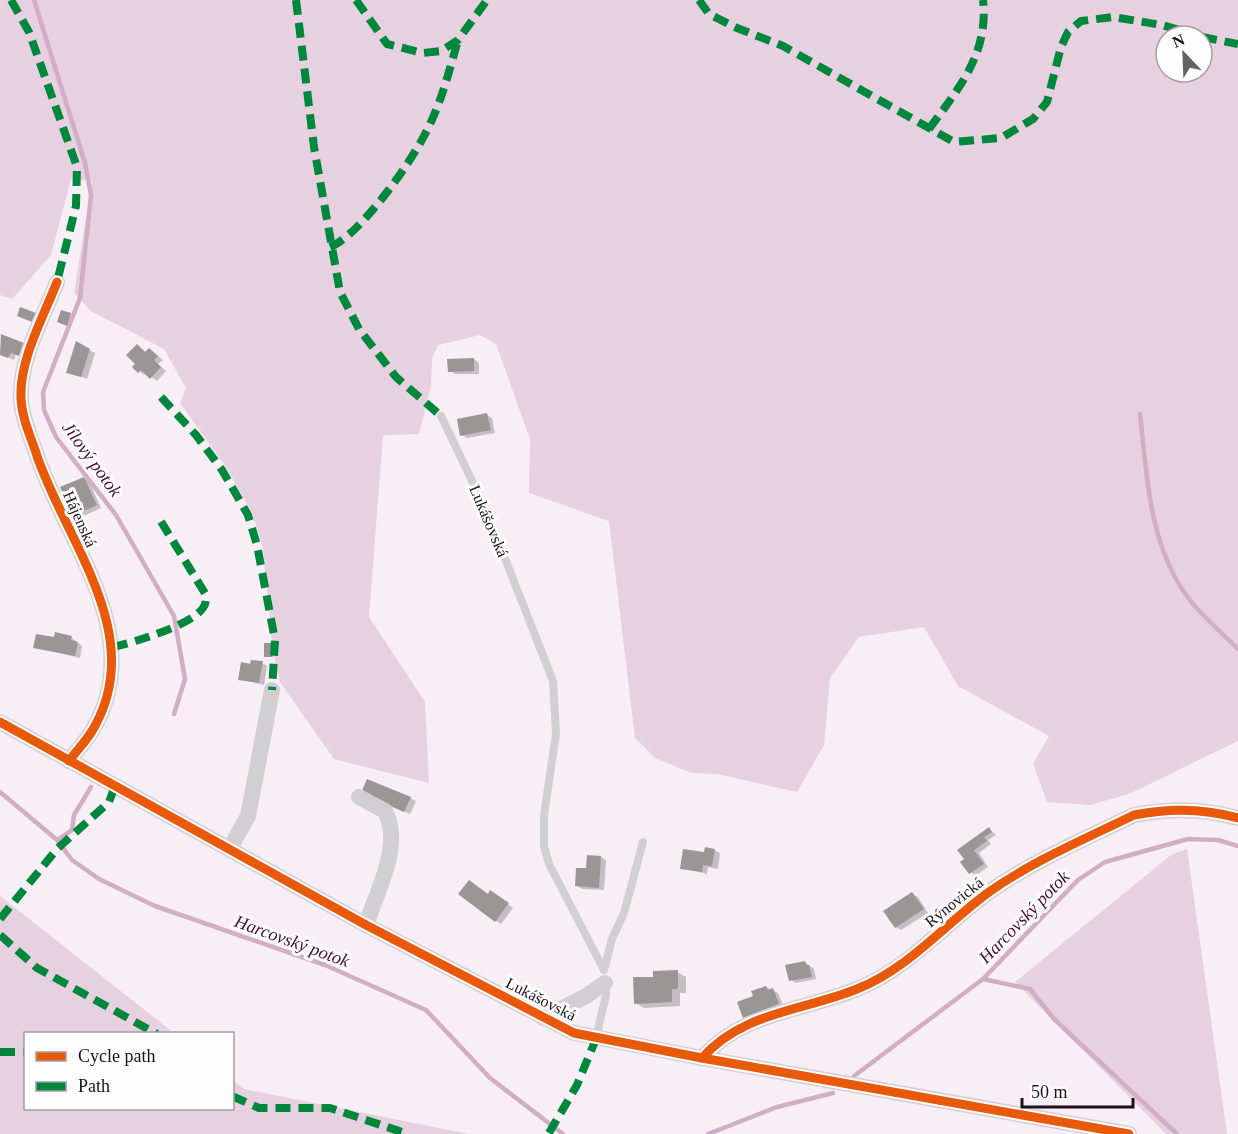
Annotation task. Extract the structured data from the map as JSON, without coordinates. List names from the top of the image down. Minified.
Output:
{"streets":{"street":["Hájenská","Lukášovská","Rýnovická"]},"crossings":[["Hájenská","Lukášovská"],["Lukášovská","Rýnovická"]],"water":["Jílový potok","Harcovský potok"],"legend":["Cycle path","Path"],"scale_bar":"50 m","north":"top left"}
